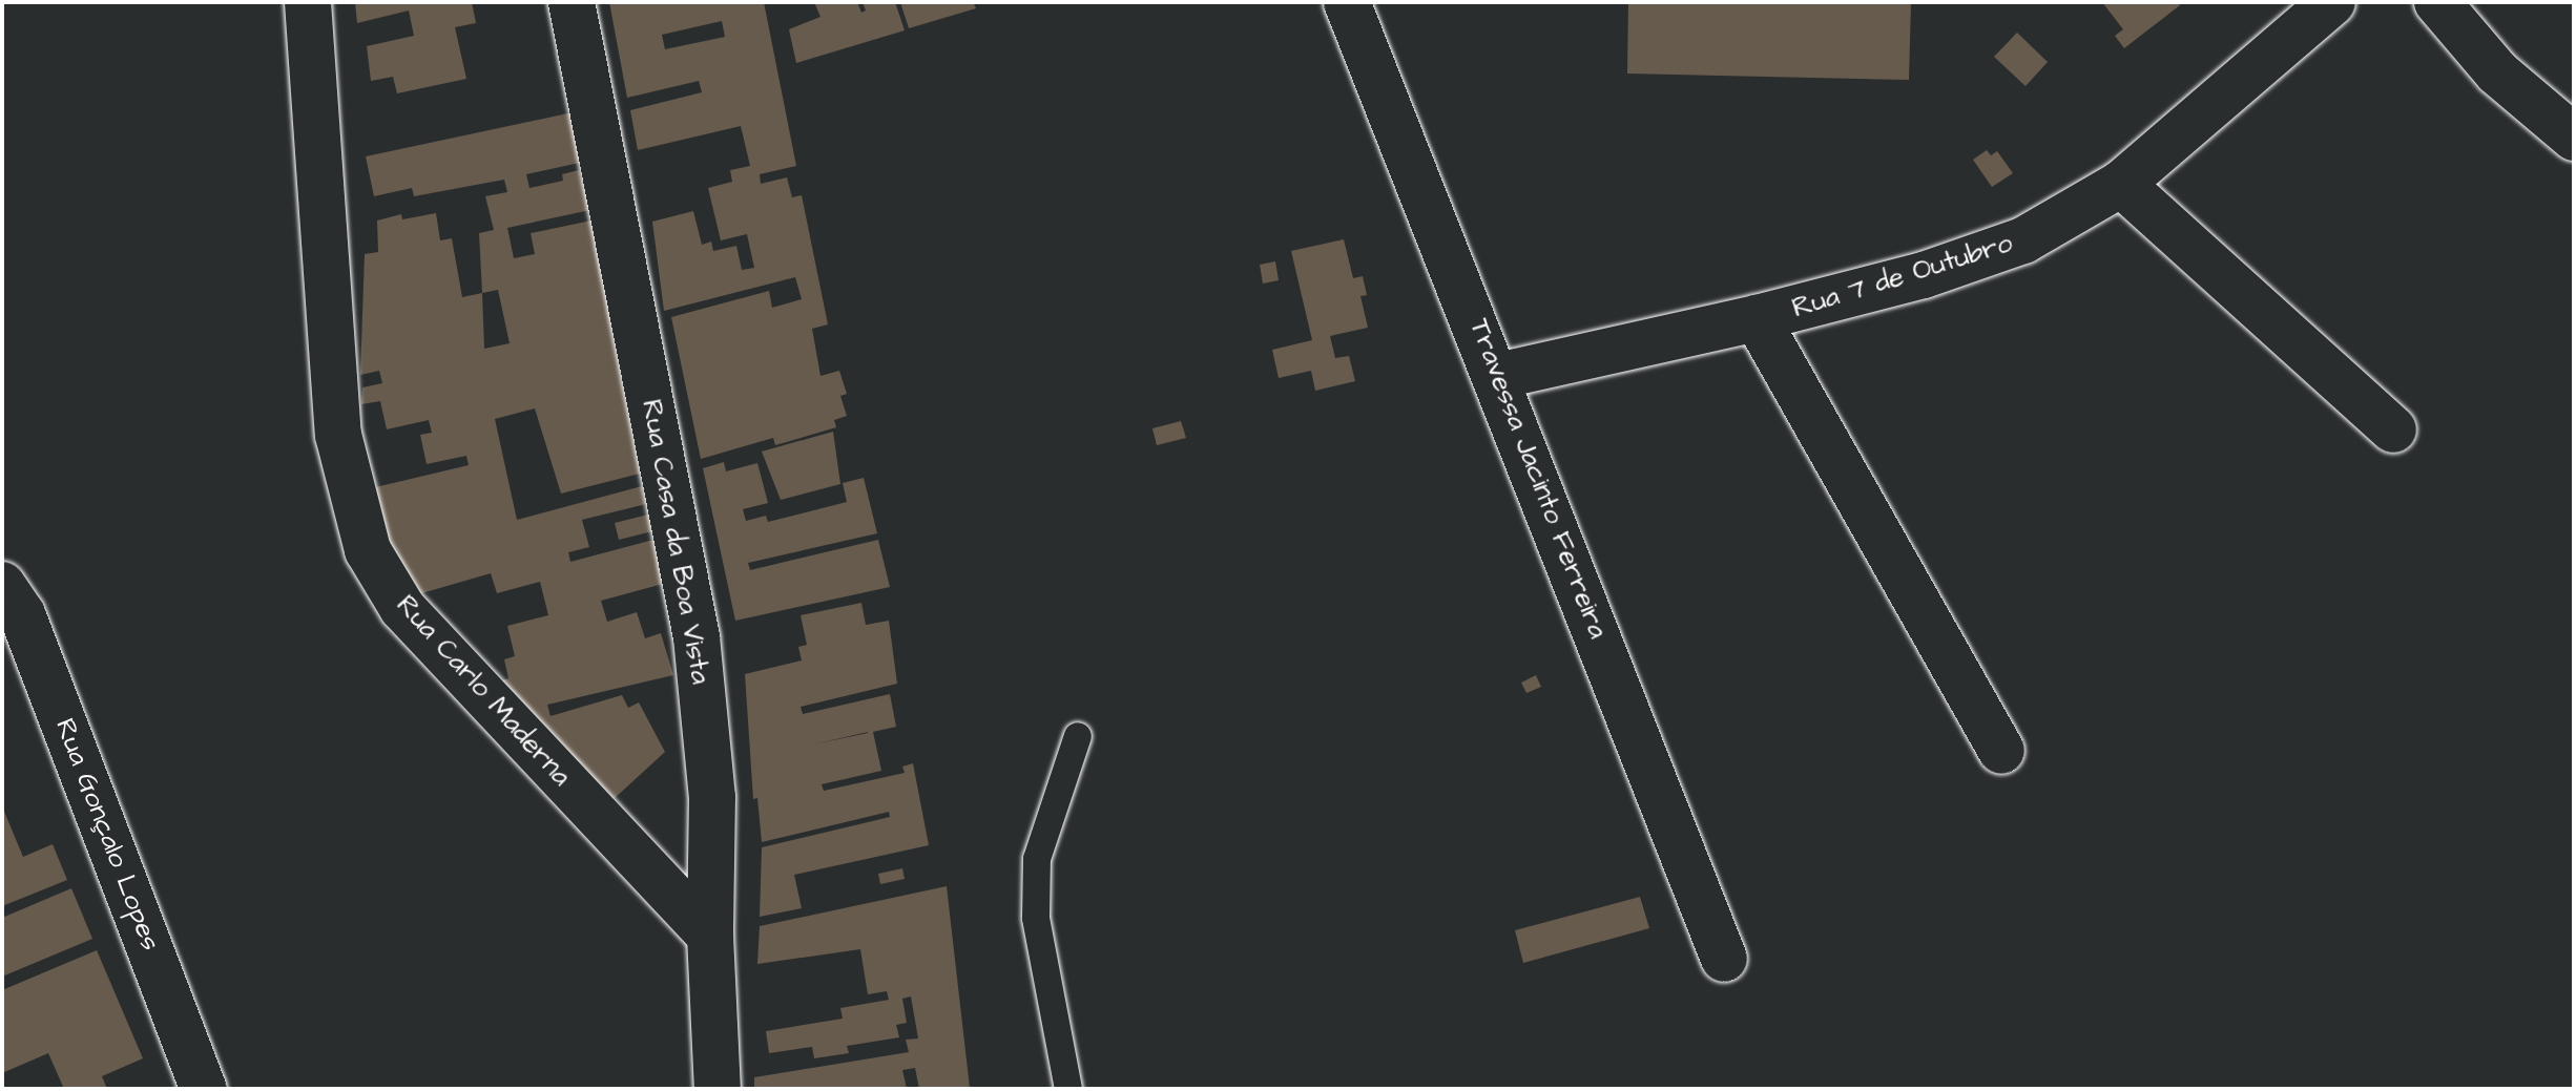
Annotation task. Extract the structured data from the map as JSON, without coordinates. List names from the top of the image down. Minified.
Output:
{"streets":{"street":["Rua 7 de Outubro","Travessa Jacinto Ferreira","Rua Casa da Boa Vista","Rua Carlo Maderna","Rua Gonçalo Lopes"]},"crossings":[["Rua 7 de Outubro","Travessa Jacinto Ferreira"],["Rua Casa da Boa Vista","Rua Carlo Maderna"]]}
